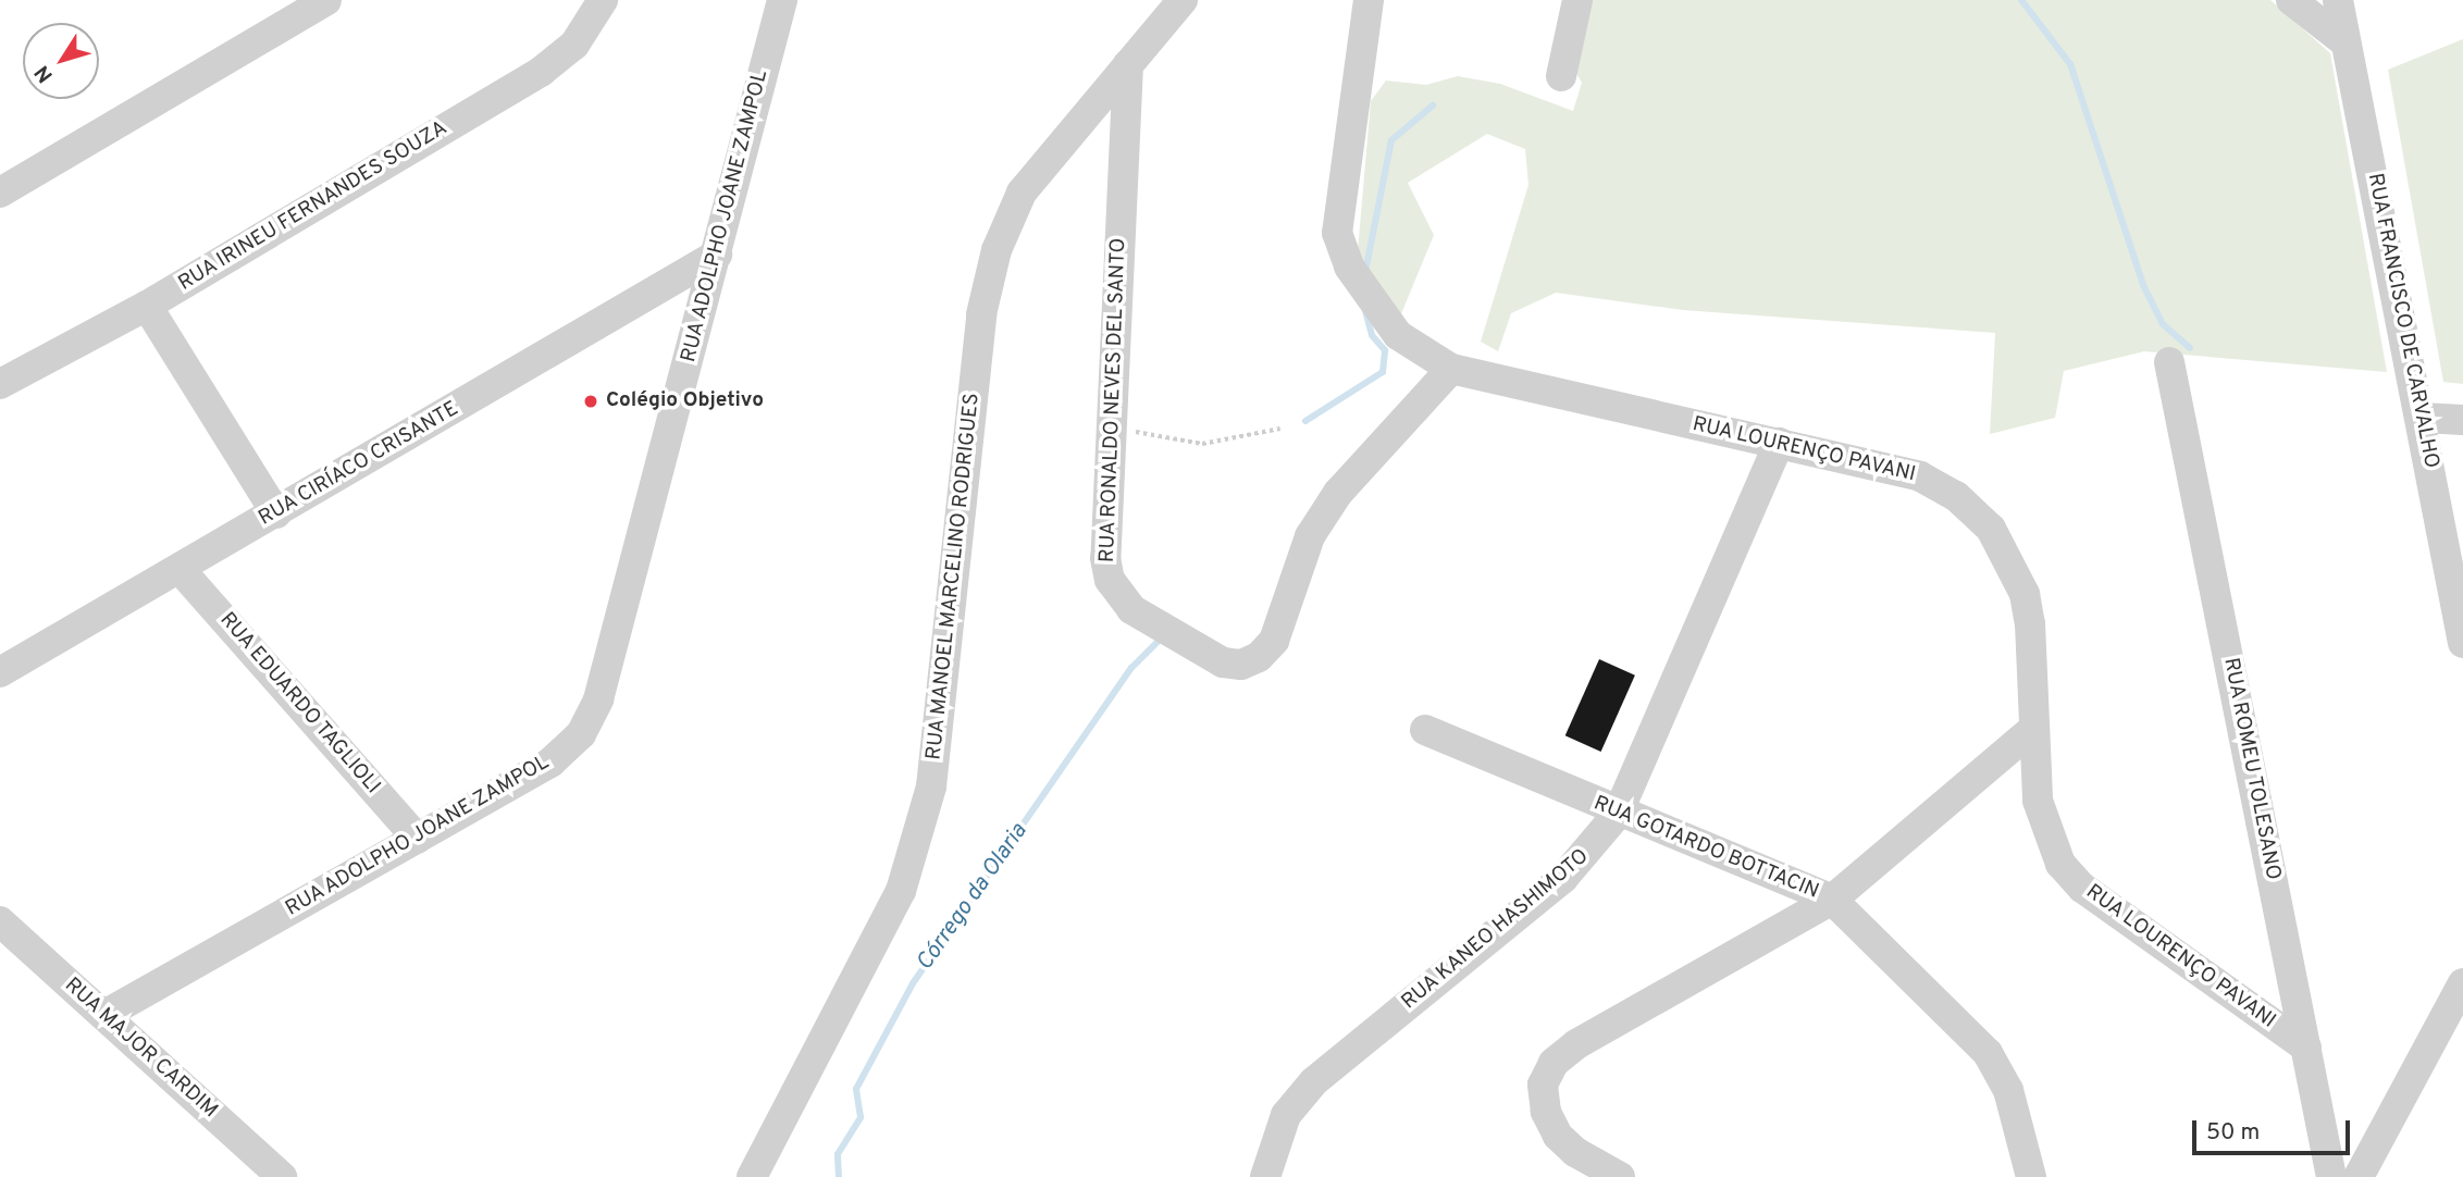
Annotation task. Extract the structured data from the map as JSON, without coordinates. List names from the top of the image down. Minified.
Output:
{"streets":{"street":["RUA IRINEU FERNANDES SOUZA","RUA ADOLPHO JOANE ZAMPOL","RUA FRANCISCO DE CARVALHO","RUA RONALDO NEVES DEL SANTO","RUA LOURENÇO PAVANI","RUA CIRÍACO CRISANTE","RUA MANOEL MARCELINO RODRIGUES","RUA EDUARDO TAGLIOLI","RUA ROMEU TOLESANO","RUA GOTARDO BOTTACIN","RUA KANEO HASHIMOTO","RUA MAJOR CARDIM"]},"crossings":[["RUA ADOLPHO JOANE ZAMPOL","RUA CIRÍACO CRISANTE"],["RUA ADOLPHO JOANE ZAMPOL","RUA EDUARDO TAGLIOLI"],["RUA ADOLPHO JOANE ZAMPOL","RUA MAJOR CARDIM"],["RUA RONALDO NEVES DEL SANTO","RUA LOURENÇO PAVANI"],["RUA RONALDO NEVES DEL SANTO","RUA MANOEL MARCELINO RODRIGUES"],["RUA LOURENÇO PAVANI","RUA ROMEU TOLESANO"],["RUA LOURENÇO PAVANI","RUA KANEO HASHIMOTO"],["RUA CIRÍACO CRISANTE","RUA EDUARDO TAGLIOLI"],["RUA GOTARDO BOTTACIN","RUA KANEO HASHIMOTO"]],"water":["Córrego da Olaria"],"places":["Colégio Objetivo"],"scale_bar":"50 m","north":"bottom left"}
